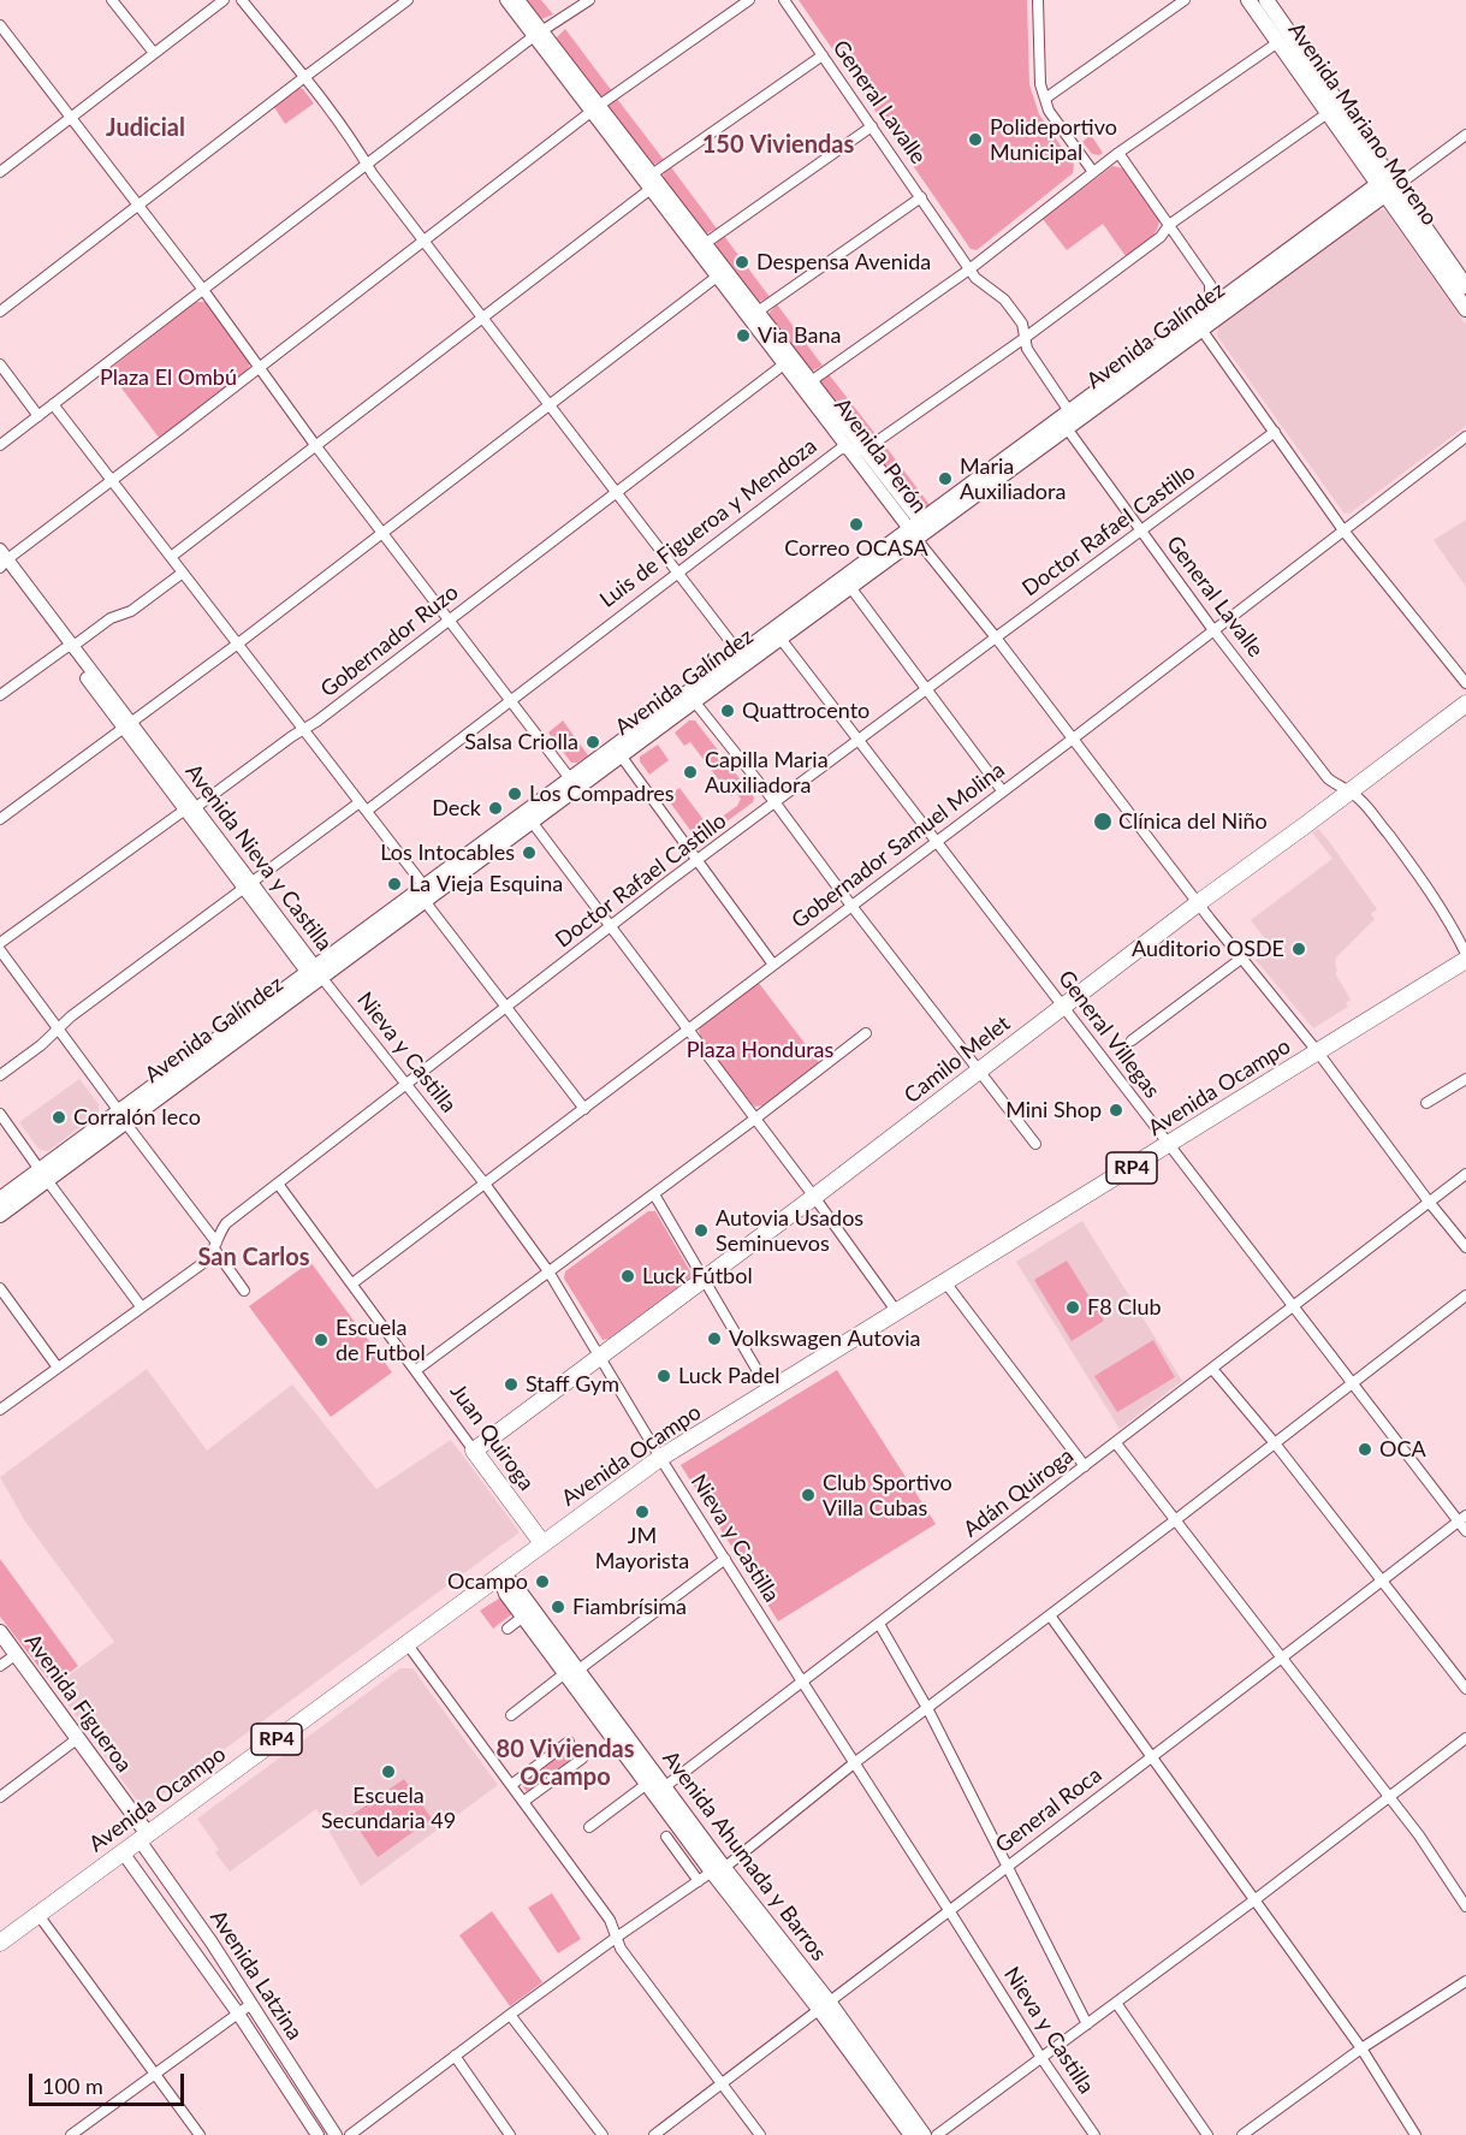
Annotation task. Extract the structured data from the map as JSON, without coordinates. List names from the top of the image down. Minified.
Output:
{"streets":{"main road":["Avenida Mariano Moreno","Avenida Galíndez","Camilo Melet","Avenida Ocampo","RP4","Juan Quiroga","Avenida Figueroa","Avenida Ahumada y Barros"],"street":["General Lavalle","Avenida Perón","Luis de Figueroa y Mendoza","Doctor Rafael Castillo","Gobernador Ruzo","Gobernador Samuel Molina","Avenida Nieva y Castilla","General Villegas","Nieva y Castilla","Adán Quiroga","General Roca","Avenida Latzina"]},"crossings":[["General Lavalle","Avenida Galíndez"],["General Lavalle","Doctor Rafael Castillo"],["General Lavalle","Gobernador Samuel Molina"],["General Lavalle","Camilo Melet"],["Avenida Mariano Moreno","Avenida Galíndez"],["Avenida Galíndez","Avenida Perón"],["Avenida Galíndez","Avenida Nieva y Castilla"],["Avenida Galíndez","General Villegas"],["Avenida Galíndez","Nieva y Castilla"],["Avenida Perón","Luis de Figueroa y Mendoza"],["Avenida Perón","Gobernador Ruzo"],["Luis de Figueroa y Mendoza","Avenida Nieva y Castilla"],["Doctor Rafael Castillo","General Villegas"],["Doctor Rafael Castillo","Nieva y Castilla"],["Doctor Rafael Castillo","Juan Quiroga"],["Gobernador Ruzo","Avenida Nieva y Castilla"],["Gobernador Samuel Molina","General Villegas"],["Gobernador Samuel Molina","Nieva y Castilla"],["Gobernador Samuel Molina","Juan Quiroga"],["Avenida Nieva y Castilla","Nieva y Castilla"],["General Villegas","Camilo Melet"],["General Villegas","Avenida Ocampo"],["General Villegas","Adán Quiroga"],["General Villegas","General Roca"],["Nieva y Castilla","Camilo Melet"],["Nieva y Castilla","Avenida Ocampo"],["Nieva y Castilla","Adán Quiroga"],["Nieva y Castilla","General Roca"],["Camilo Melet","Juan Quiroga"],["Avenida Ocampo","Juan Quiroga"],["Avenida Ocampo","Avenida Figueroa"],["Avenida Ocampo","Avenida Ahumada y Barros"],["Avenida Ocampo","Avenida Latzina"],["Adán Quiroga","Avenida Ahumada y Barros"],["Avenida Figueroa","Avenida Latzina"],["General Roca","Avenida Ahumada y Barros"]],"districts":["Judicial","150 Viviendas","San Carlos","80 Viviendas Ocampo"],"parks":["Plaza El Ombú","Plaza Honduras"],"places":["Polideportivo Municipal","Despensa Avenida","Via Bana","Maria Auxiliadora","Correo OCASA","Quattrocento","Salsa Criolla","Capilla Maria Auxiliadora","Los Compadres","Deck","Clínica del Niño","Los Intocables","La Vieja Esquina","Auditorio OSDE","Mini Shop","Corralón Ieco","Autovia Usados Seminuevos","Luck Fútbol","F8 Club","Volkswagen Autovia","Escuela de Futbol","Luck Padel","Staff Gym","OCA","Club Sportivo Villa Cubas","JM Mayorista","Ocampo","Fiambrísima","Escuela Secundaria 49"],"scale_bar":"100 m"}
